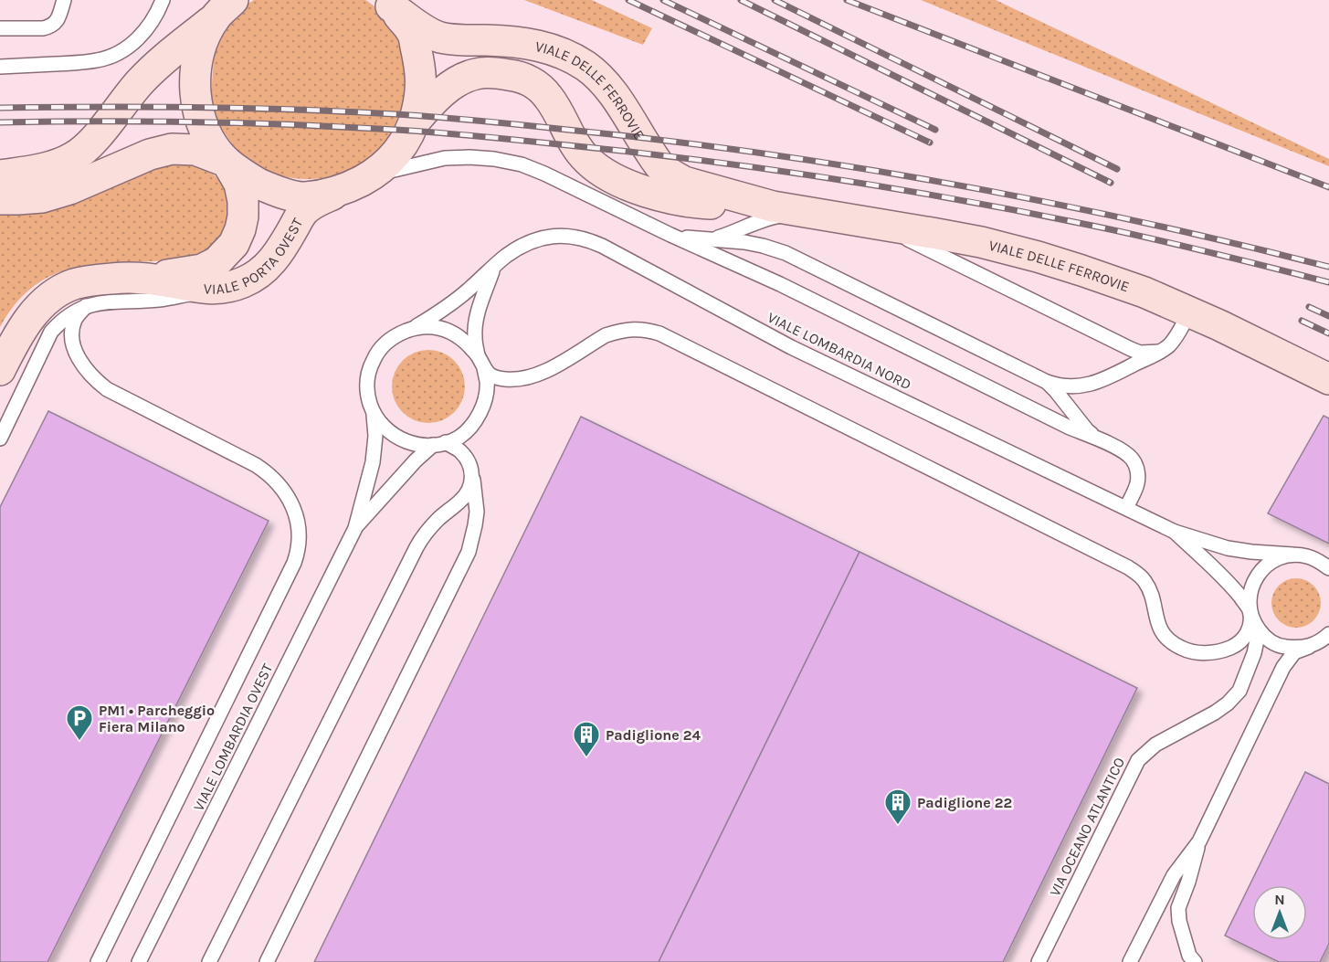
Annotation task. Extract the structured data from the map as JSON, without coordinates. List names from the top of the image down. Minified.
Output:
{"streets":{"street":["VIALE DELLE FERROVIE","VIALE PORTA OVEST"],"lane":["VIALE LOMBARDIA NORD","VIALE LOMBARDIA OVEST","VIA OCEANO ATLANTICO"]},"crossings":[["VIALE LOMBARDIA NORD","VIALE LOMBARDIA OVEST"]],"places":{"parking":["PM1 • Parcheggio Fiera Milano"],"building":["Padiglione 24","Padiglione 22"]},"north":"top"}
